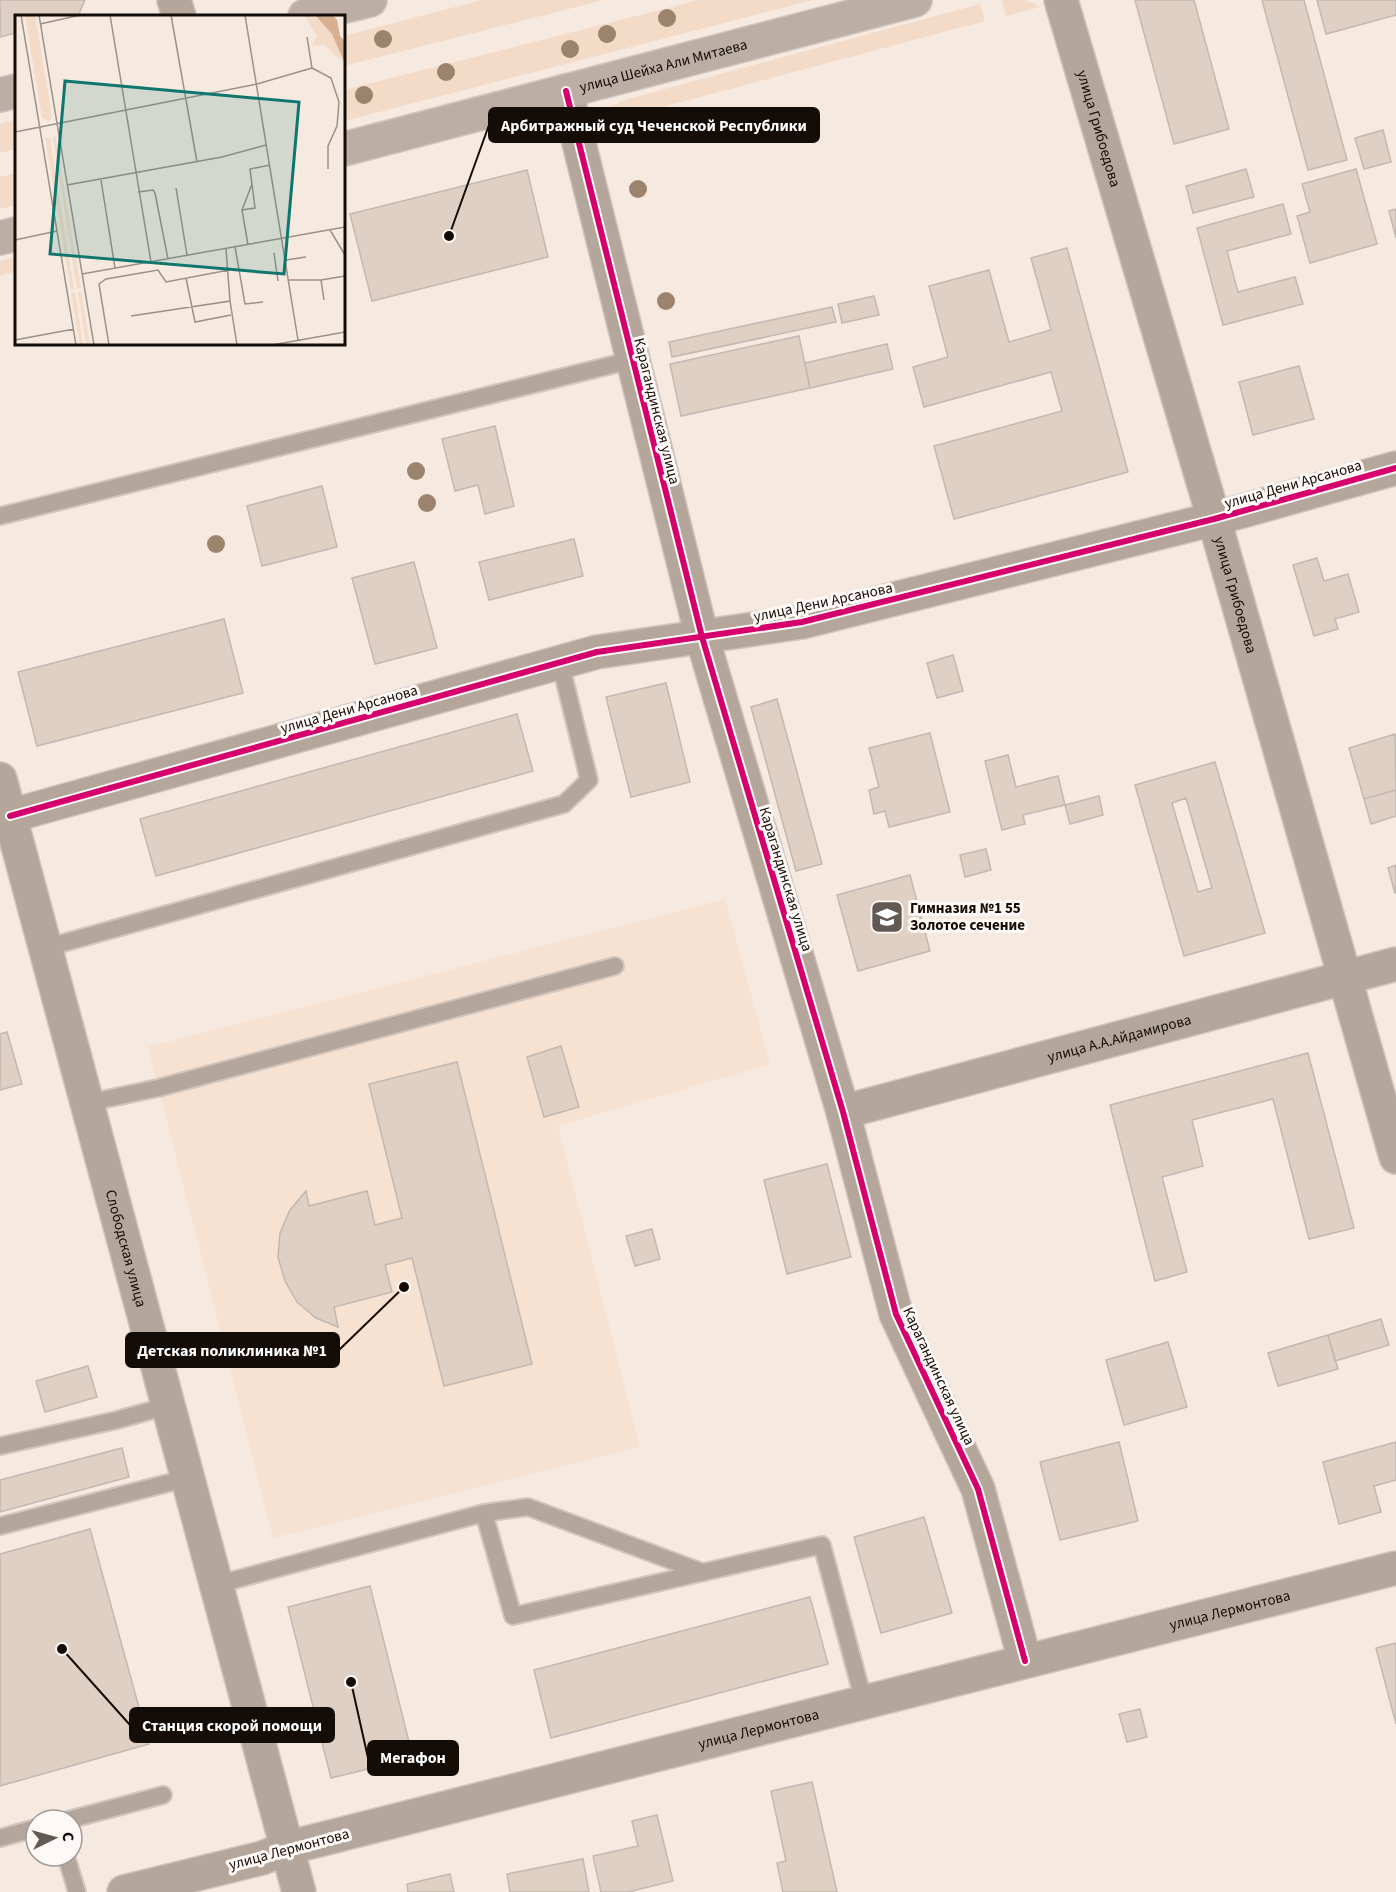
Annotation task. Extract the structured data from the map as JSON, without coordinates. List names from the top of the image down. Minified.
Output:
{"streets":{"main road":["улица Шейха Али Митаева"],"street":["улица Грибоедова","Карагандинская улица","улица Дени Арсанова","улица А.А.Айдамирова","Слободская улица","улица Лермонтова"]},"crossings":[["улица Шейха Али Митаева","Карагандинская улица"],["улица Грибоедова","улица Дени Арсанова"],["улица Грибоедова","улица А.А.Айдамирова"],["Карагандинская улица","улица Дени Арсанова"],["Карагандинская улица","улица А.А.Айдамирова"],["Карагандинская улица","улица Лермонтова"],["улица Дени Арсанова","Слободская улица"],["Слободская улица","улица Лермонтова"]],"places":{"other":["Арбитражный суд Чеченской Республики","Детская поликлиника №1","Станция скорой помощи","Мегафон"],"school or university":["Гимназия №1 55 Золотое сечение"]},"north":"right"}
